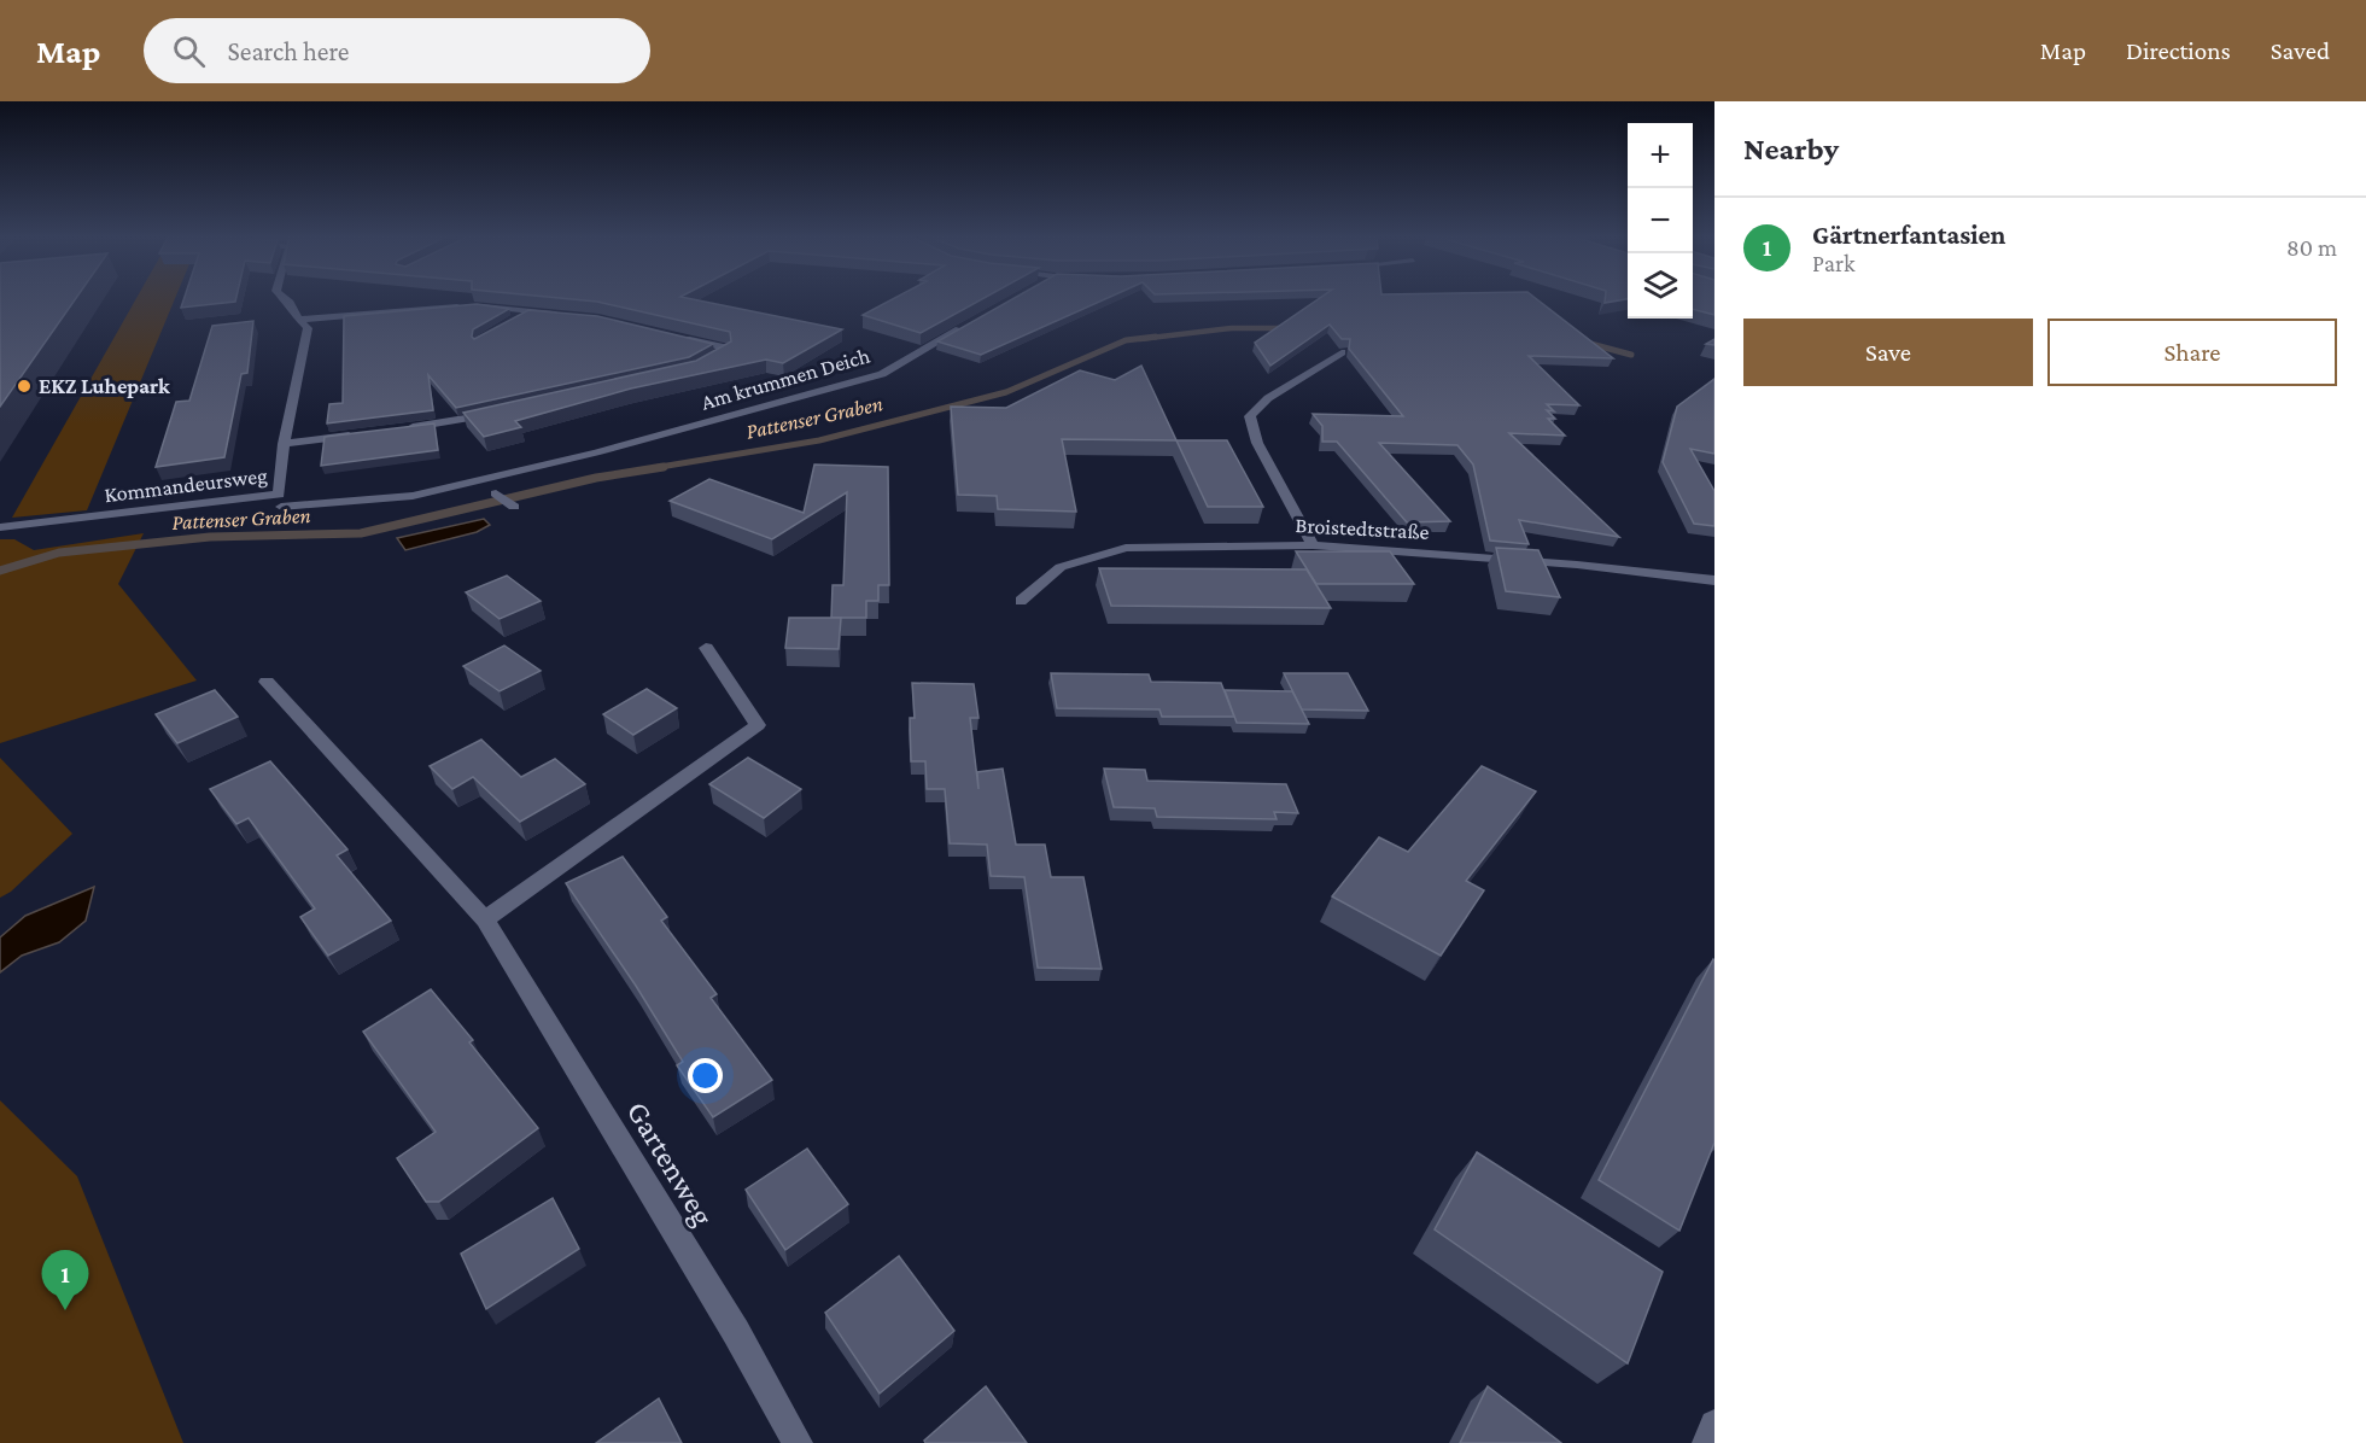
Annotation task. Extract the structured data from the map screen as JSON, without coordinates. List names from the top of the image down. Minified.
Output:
{"streets":{"street":["Am krummen Deich","Kommandeursweg","Broistedtstraße","Gartenweg"]},"water":["Pattenser Graben"],"places":["EKZ Luhepark"],"page":{"header":"Map","search":"Search here","nav":["Map","Directions","Saved"],"heading":"Nearby","map_buttons":["+","−"],"list":[{"mark":"1","name":"Gärtnerfantasien","note":"Park","value":"80 m"}],"buttons":["Save","Share"],"pins":"1"}}
